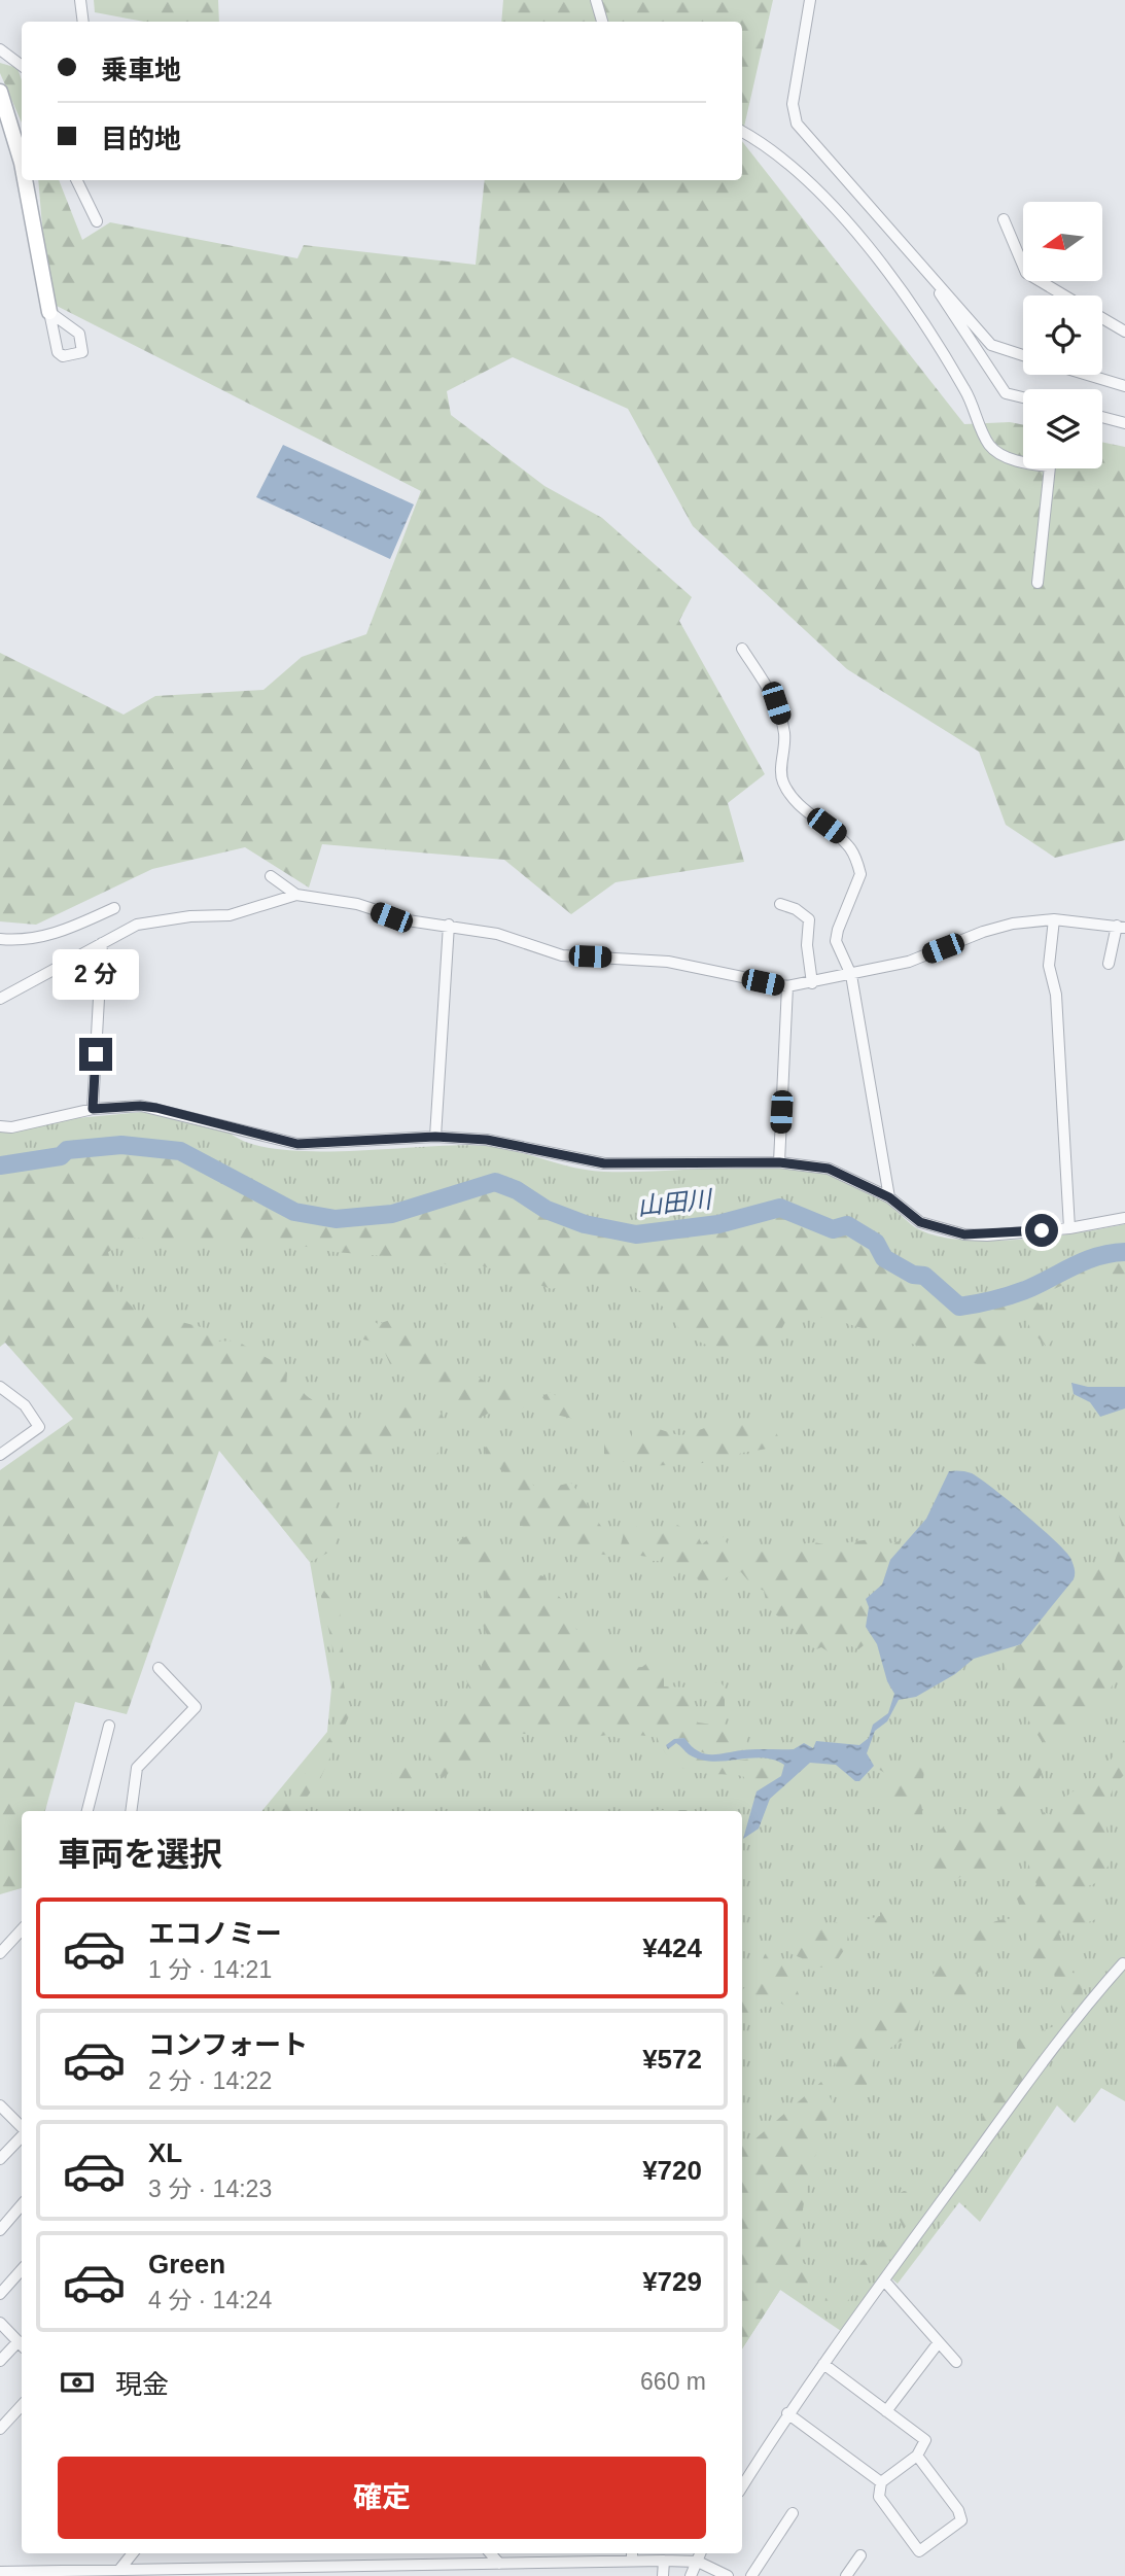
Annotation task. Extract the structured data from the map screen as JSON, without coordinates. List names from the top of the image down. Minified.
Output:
{"water":["山田川"],"north":"left","page":{"banner":["乗車地","目的地"],"bubble":"2 分","heading":"車両を選択","list":[{"name":"エコノミー","note":"1 分 · 14:21","value":"¥424"},{"name":"コンフォート","note":"2 分 · 14:22","value":"¥572"},{"name":"XL","note":"3 分 · 14:23","value":"¥720"},{"name":"Green","note":"4 分 · 14:24","value":"¥729"}],"pay":["現金","660 m"],"buttons":"確定"}}
